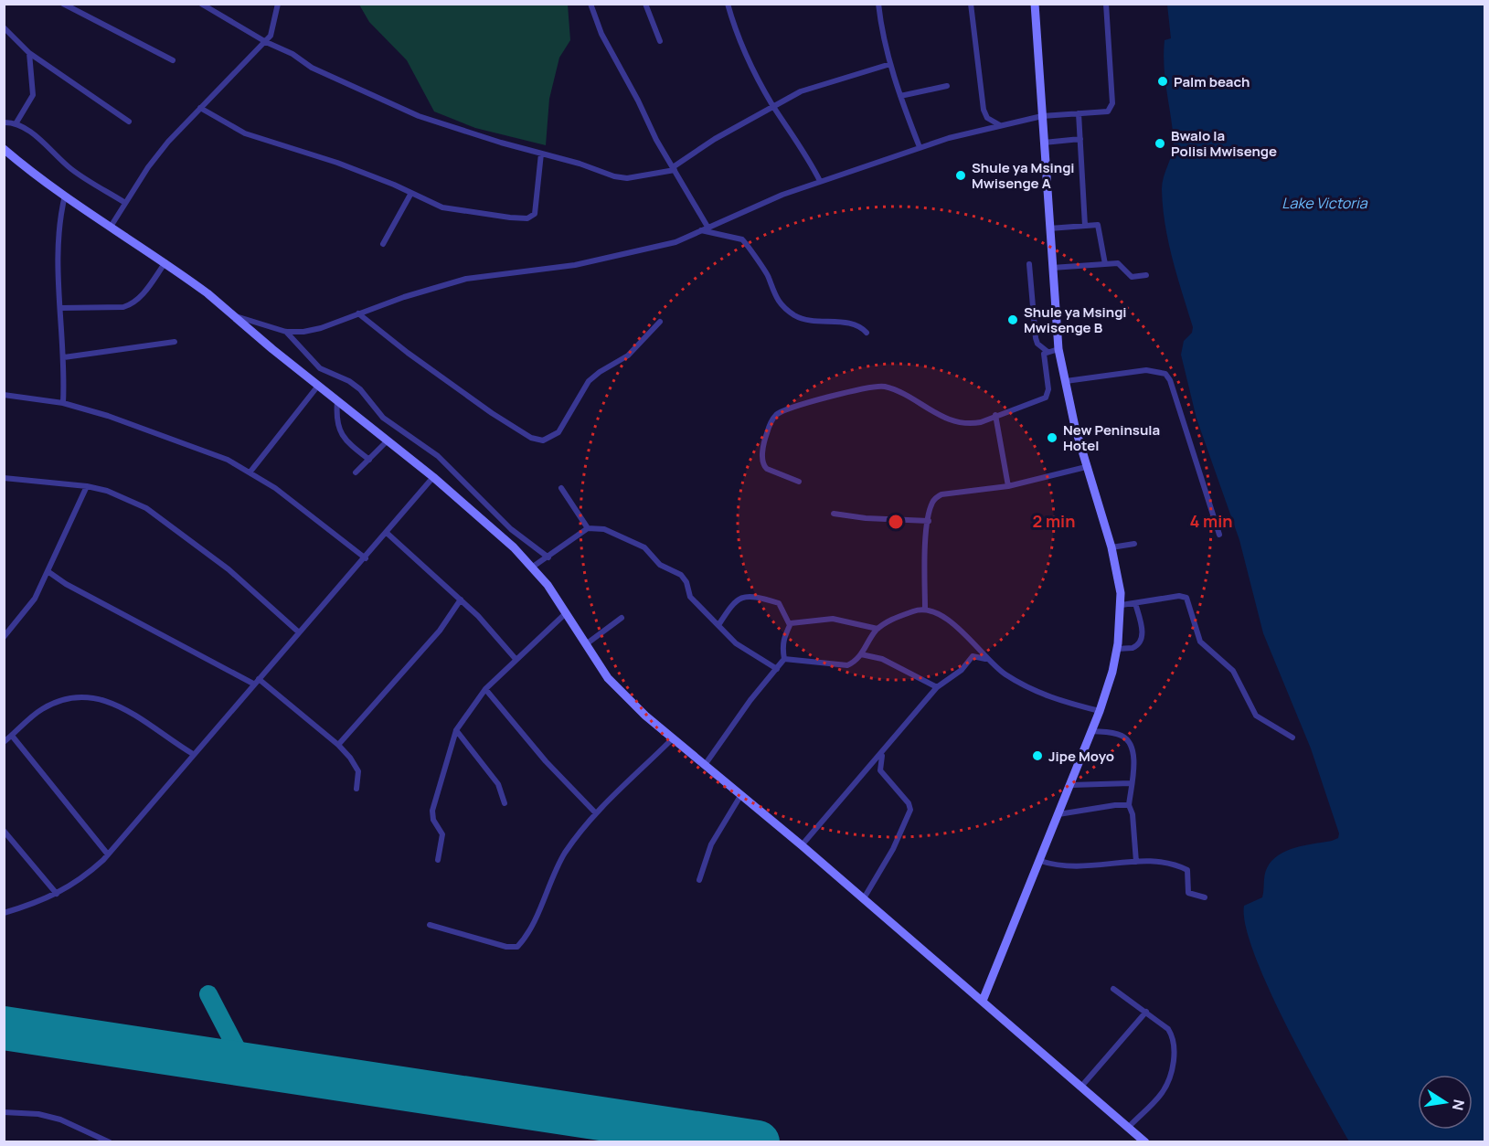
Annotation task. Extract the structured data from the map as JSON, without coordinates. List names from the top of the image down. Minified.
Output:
{"water":["Lake Victoria"],"places":["Palm beach","Bwalo la Polisi Mwisenge","Shule ya Msingi Mwisenge A","Shule ya Msingi Mwisenge B","New Peninsula Hotel","Jipe Moyo"],"north":"right","rings":["2 min","4 min"]}
